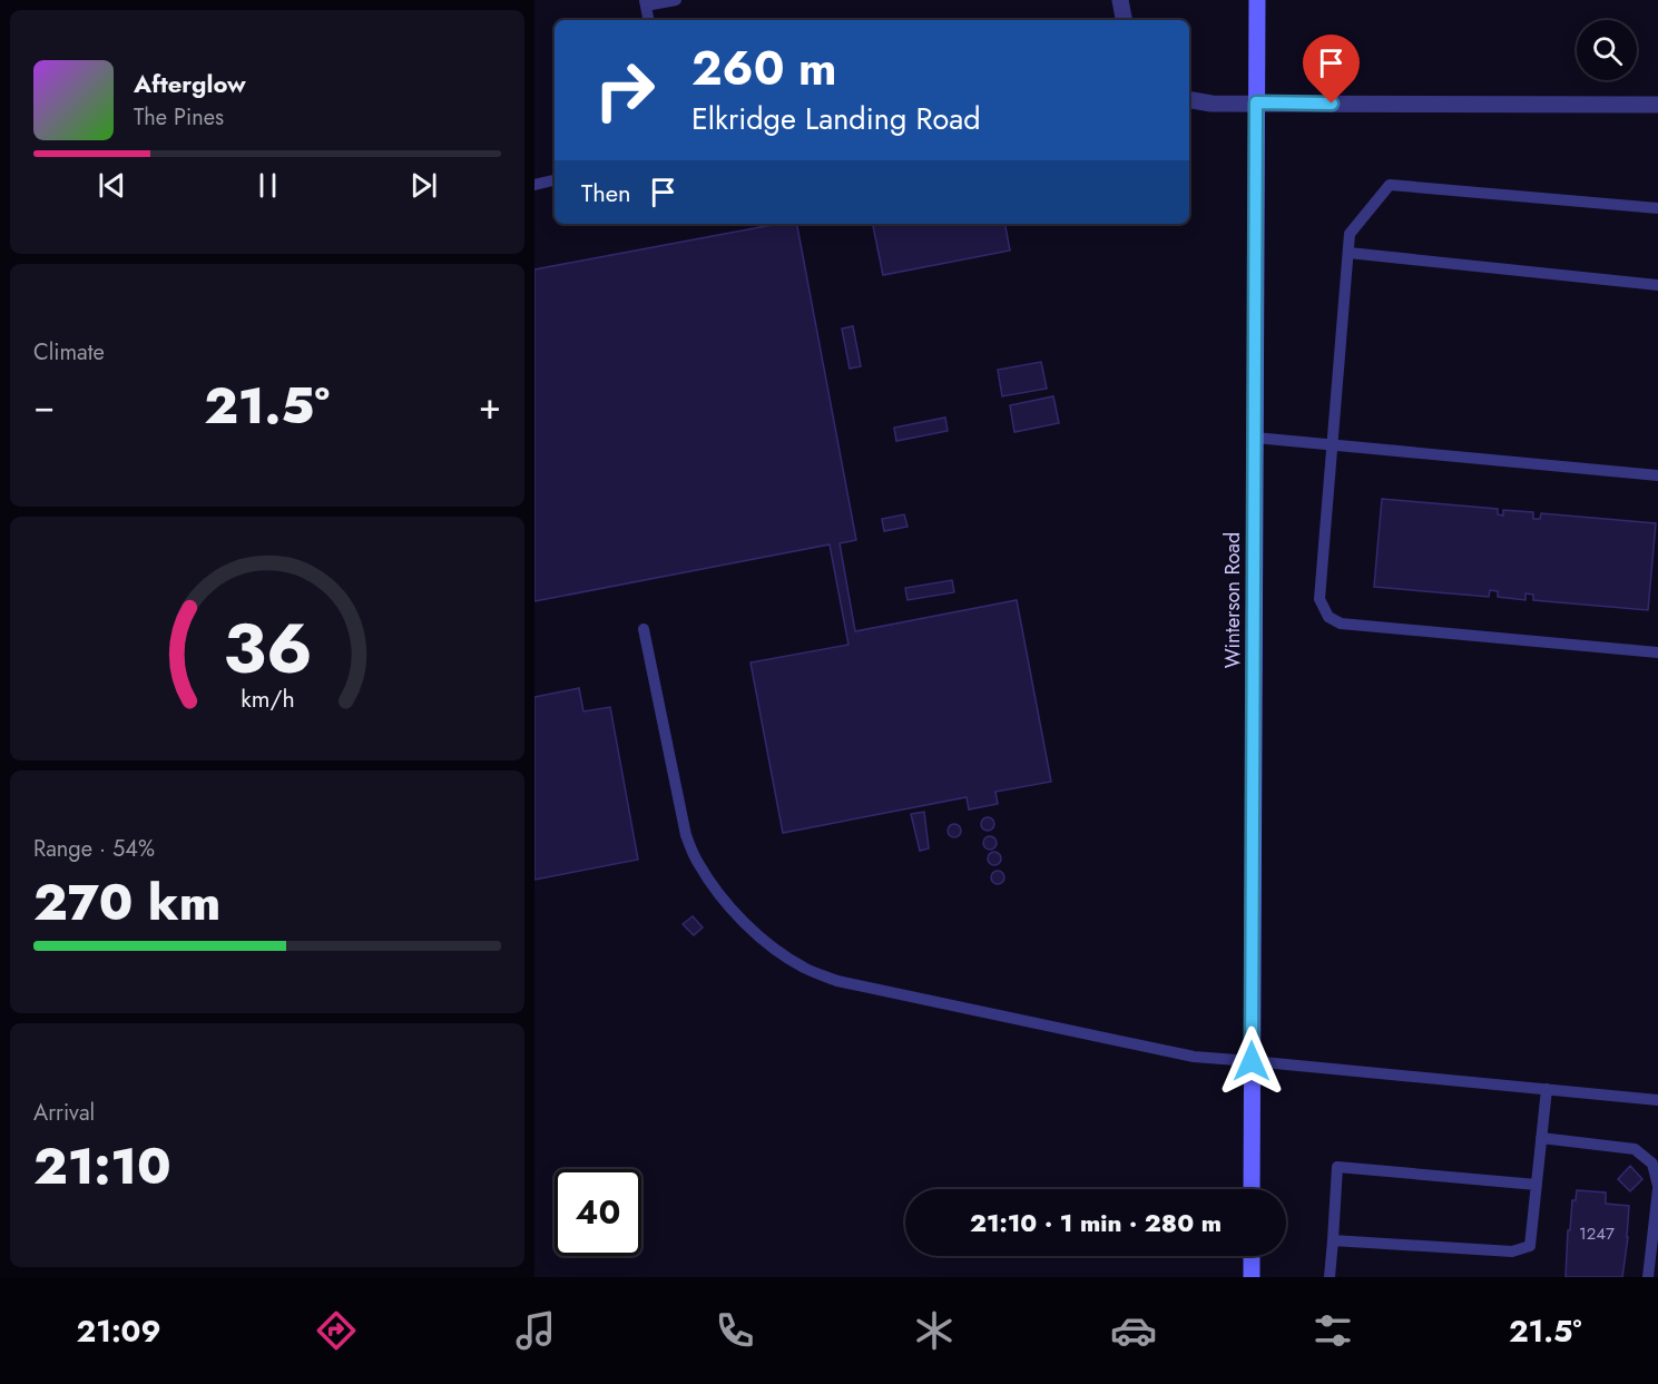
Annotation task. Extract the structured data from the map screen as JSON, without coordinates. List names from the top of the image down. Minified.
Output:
{"streets":{"street":["Winterson Road"]},"house_numbers":["1247"],"page":{"turn":["260 m","Elkridge Landing Road"],"song":["Afterglow","The Pines"],"then":"Then","tile":["Climate",["Range · 54%","270 km"],["Arrival","21:10"]],"heat":["−","21.5°","+"],"limit":"40","trip":"21:10 · 1 min · 280 m","tabs":["21:09","21.5°"],"gauge":["36","km/h"]}}
